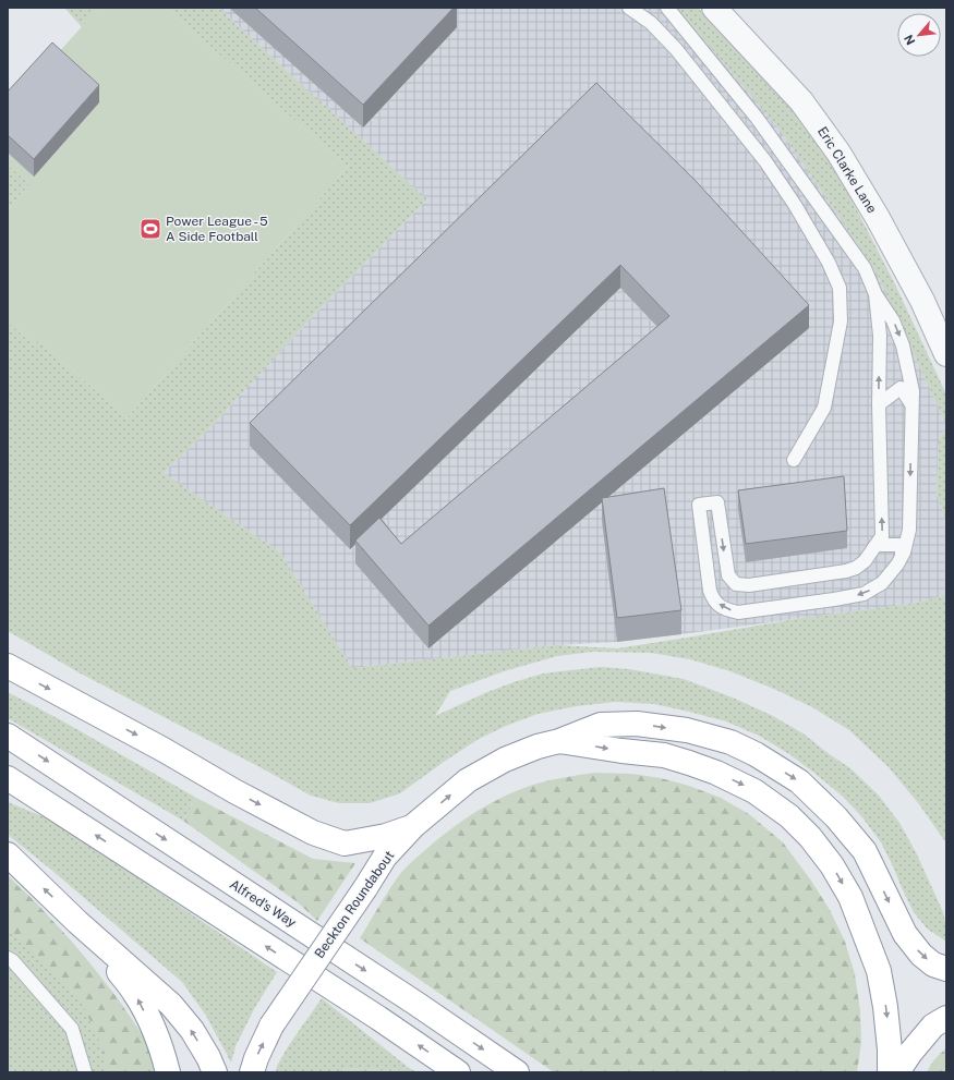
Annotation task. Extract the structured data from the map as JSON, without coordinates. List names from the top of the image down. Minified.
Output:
{"streets":{"highway":["Alfred's Way","Beckton Roundabout"],"street":["Eric Clarke Lane"]},"places":{"sports":["Power League - 5 A Side Football"]},"north":"bottom left"}
